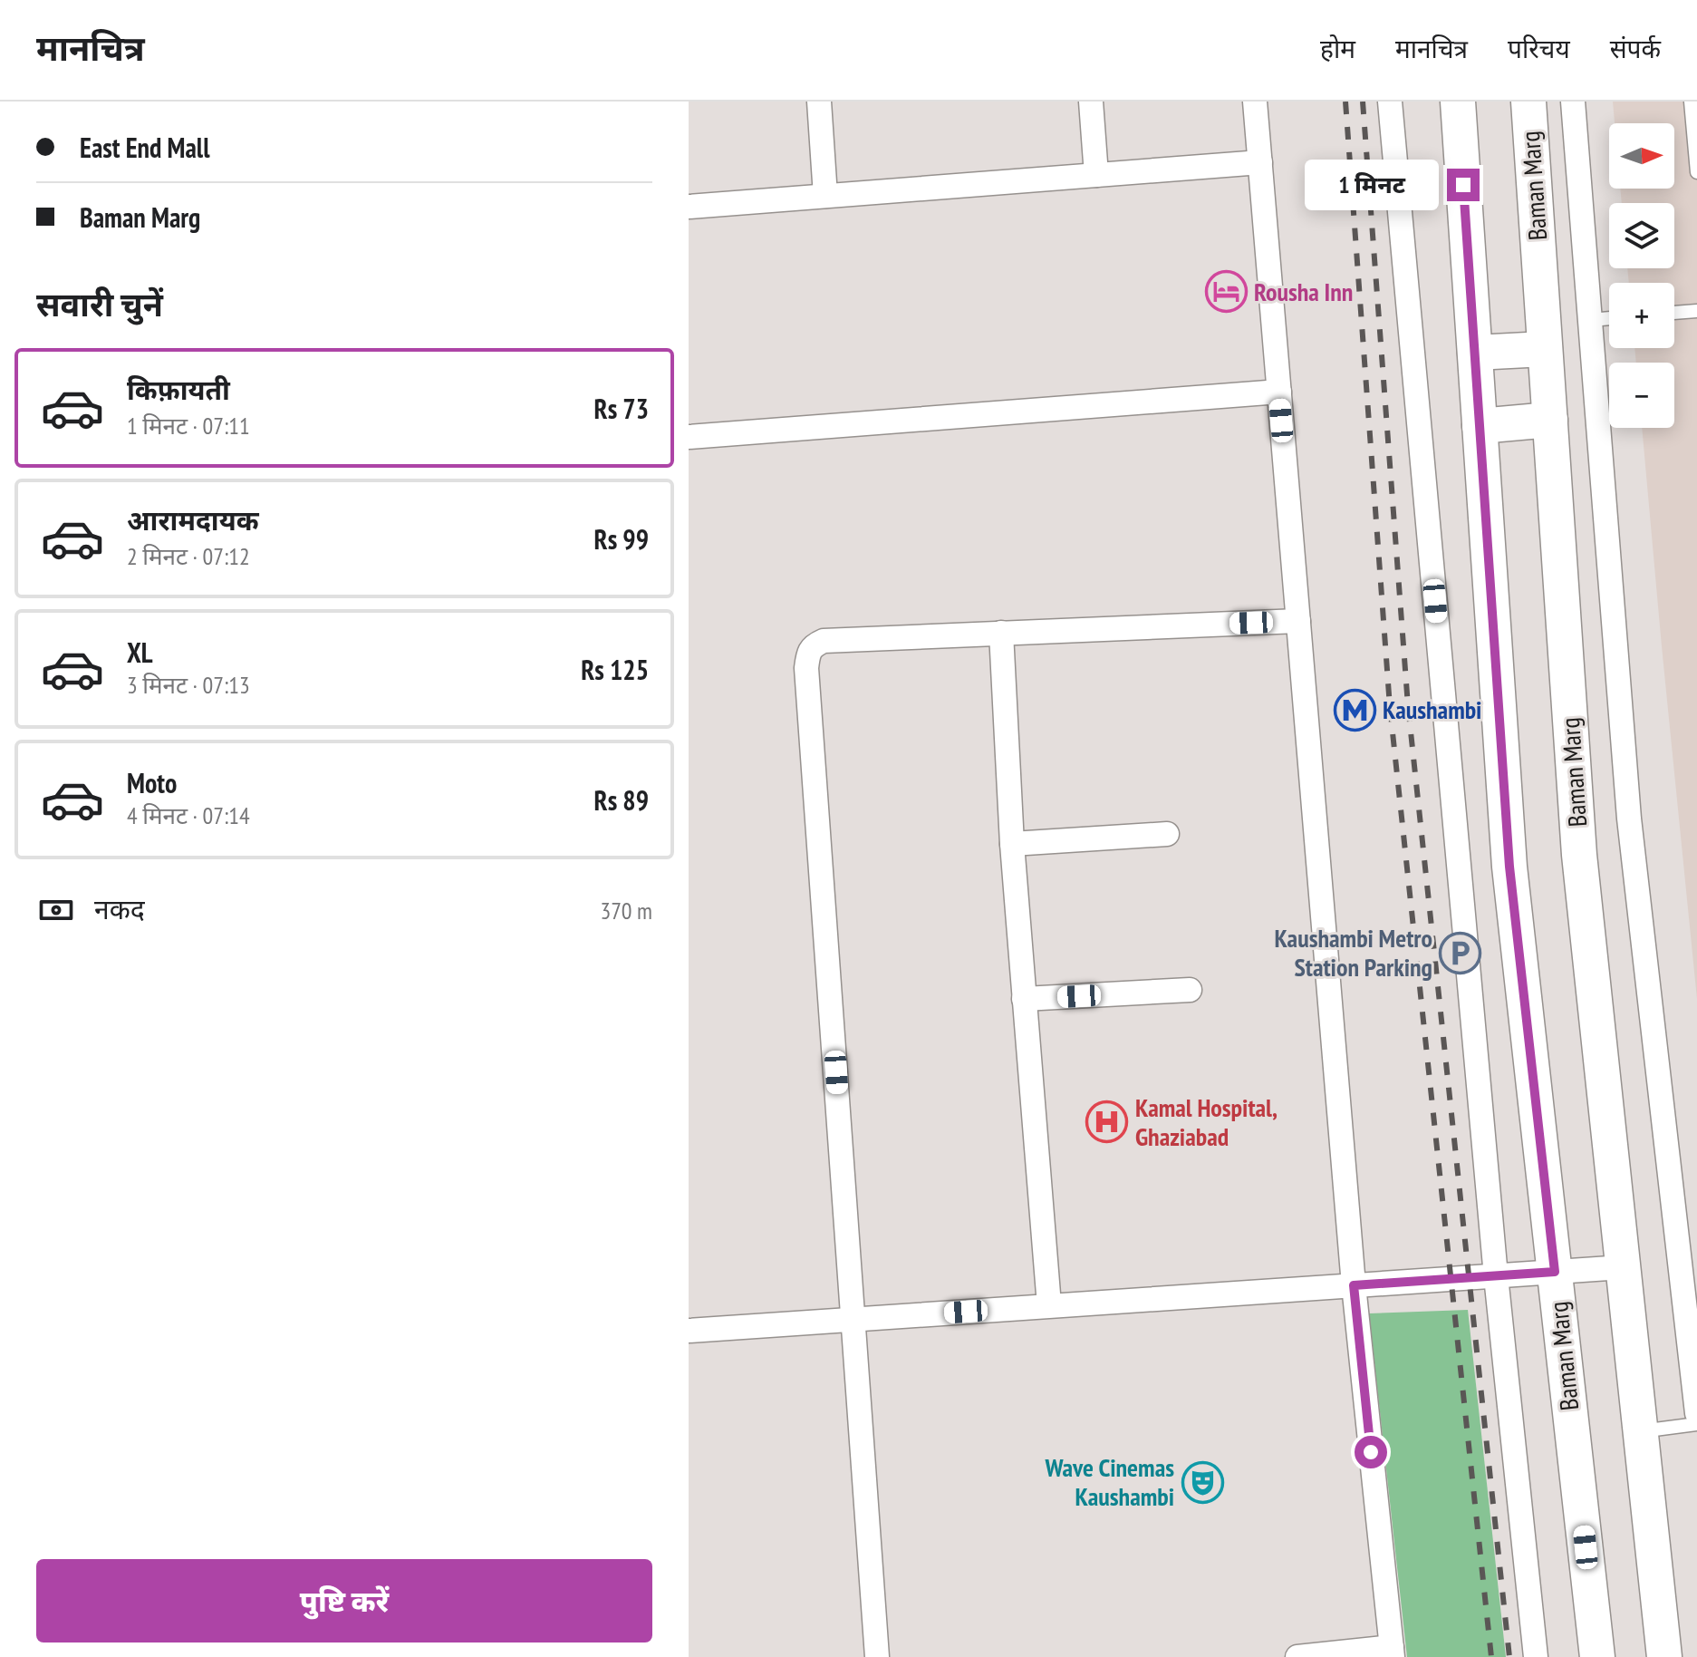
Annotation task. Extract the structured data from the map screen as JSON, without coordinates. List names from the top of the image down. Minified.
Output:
{"streets":{"main road":["Baman Marg"]},"places":{"hotel":["Rousha Inn"],"metro station":["Kaushambi"],"parking":["Kaushambi Metro Station Parking"],"hospital":["Kamal Hospital, Ghaziabad"],"theatre":["Wave Cinemas Kaushambi"]},"north":"right","page":{"header":"मानचित्र","nav":["होम","मानचित्र","परिचय","संपर्क"],"banner":["East End Mall","Baman Marg"],"map_buttons":["+","−"],"bubble":"1 मिनट","heading":"सवारी चुनें","list":[{"name":"किफ़ायती","note":"1 मिनट · 07:11","value":"Rs 73"},{"name":"आरामदायक","note":"2 मिनट · 07:12","value":"Rs 99"},{"name":"XL","note":"3 मिनट · 07:13","value":"Rs 125"},{"name":"Moto","note":"4 मिनट · 07:14","value":"Rs 89"}],"pay":["नकद","370 m"],"buttons":"पुष्टि करें"}}
